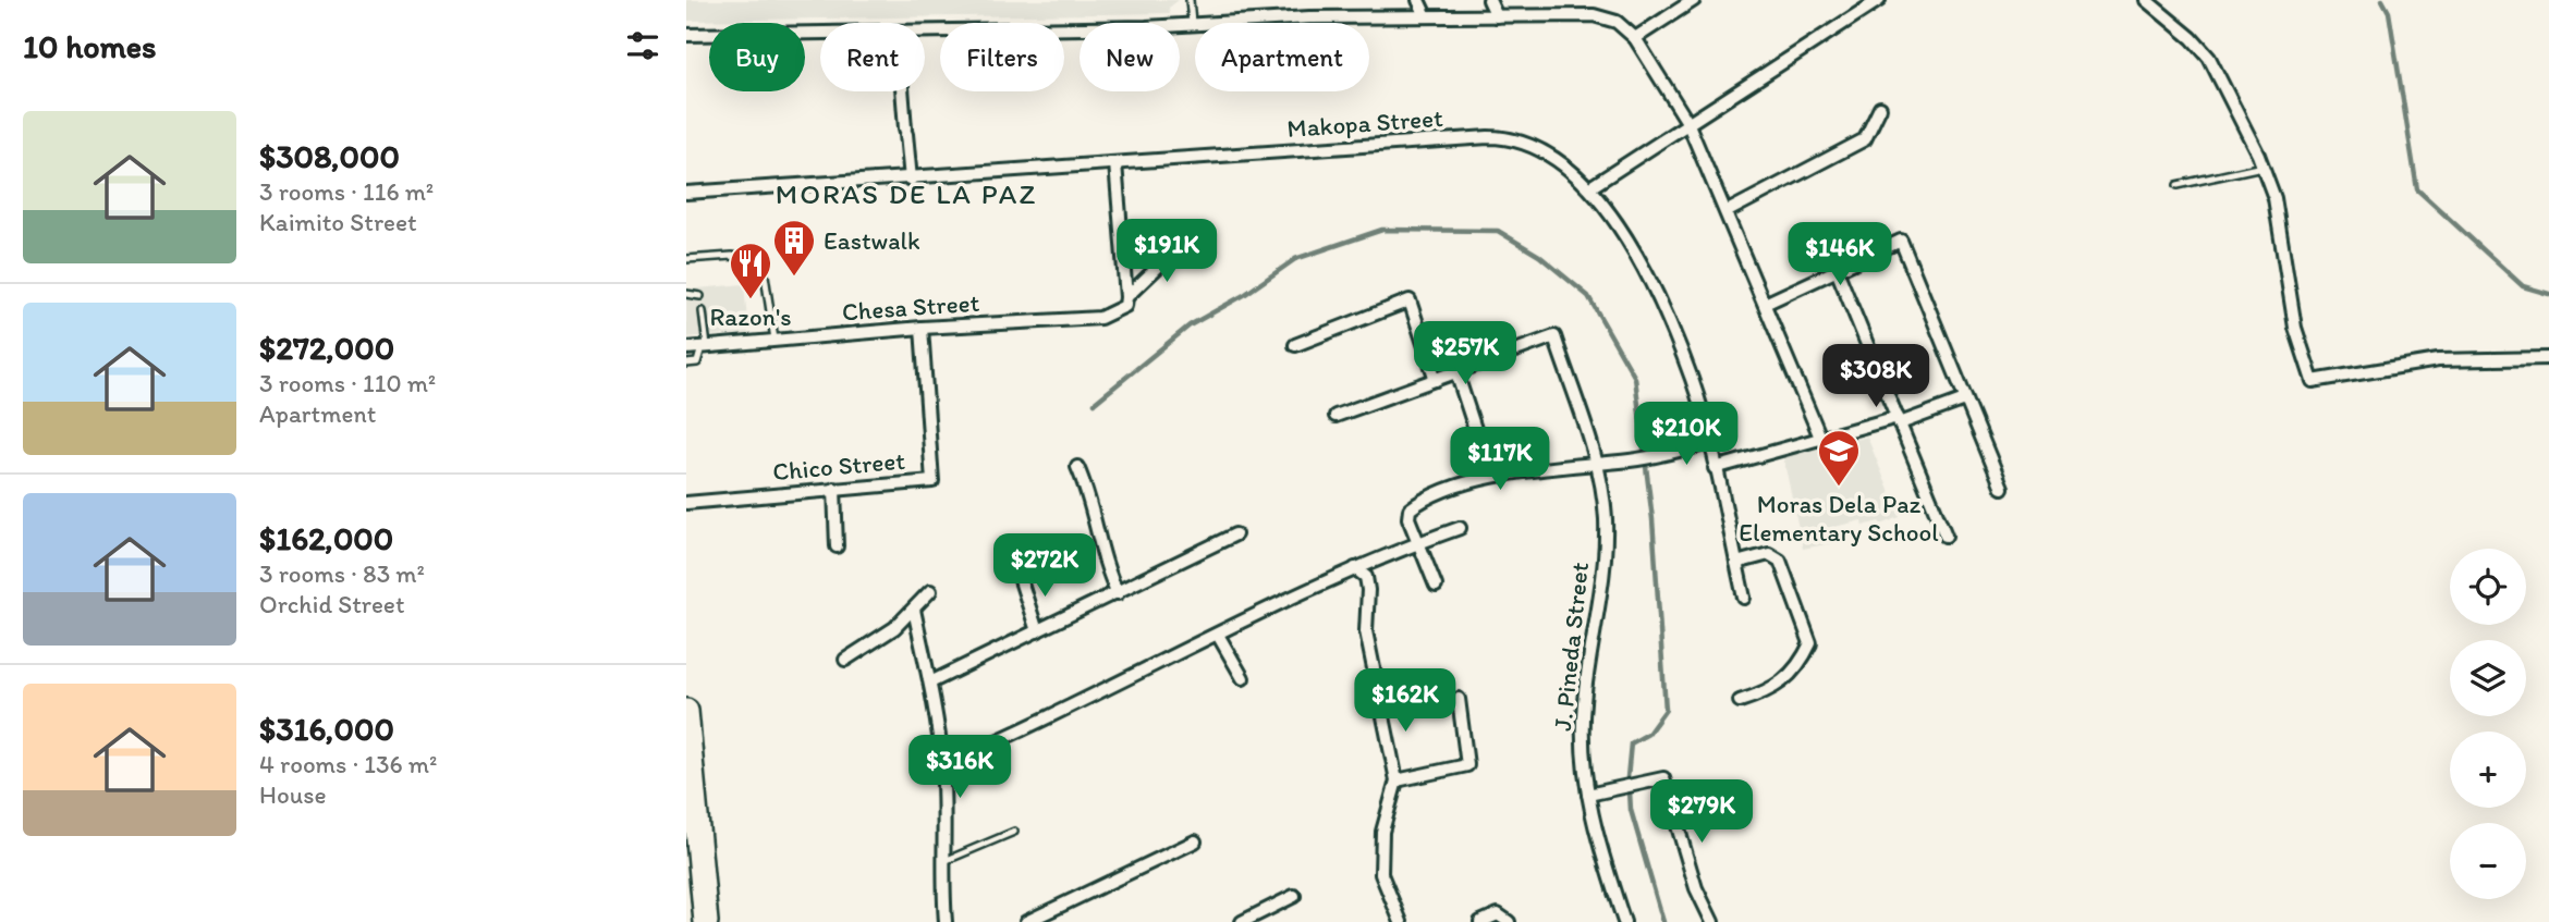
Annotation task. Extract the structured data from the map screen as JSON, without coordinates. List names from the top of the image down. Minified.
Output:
{"streets":{"street":["Makopa Street","Chesa Street","Chico Street","J. Pineda Street"]},"crossings":[["Chesa Street","Chico Street"]],"districts":["MORAS DE LA PAZ"],"places":{"building":["Eastwalk"],"restaurant":["Razon's"],"school or university":["Moras Dela Paz Elementary School"]},"page":{"heading":"10 homes","chip":["Buy","Rent","Filters","New","Apartment"],"list":[{"name":"$308,000","note":"3 rooms · 116 m² · Kaimito Street"},{"name":"$272,000","note":"3 rooms · 110 m² · Apartment"},{"name":"$162,000","note":"3 rooms · 83 m² · Orchid Street"},{"name":"$316,000","note":"4 rooms · 136 m² · House"}],"price":["$191K","$146K","$257K","$308K","$210K","$117K","$272K","$162K","$316K","$279K"],"map_buttons":["+","−"]}}
